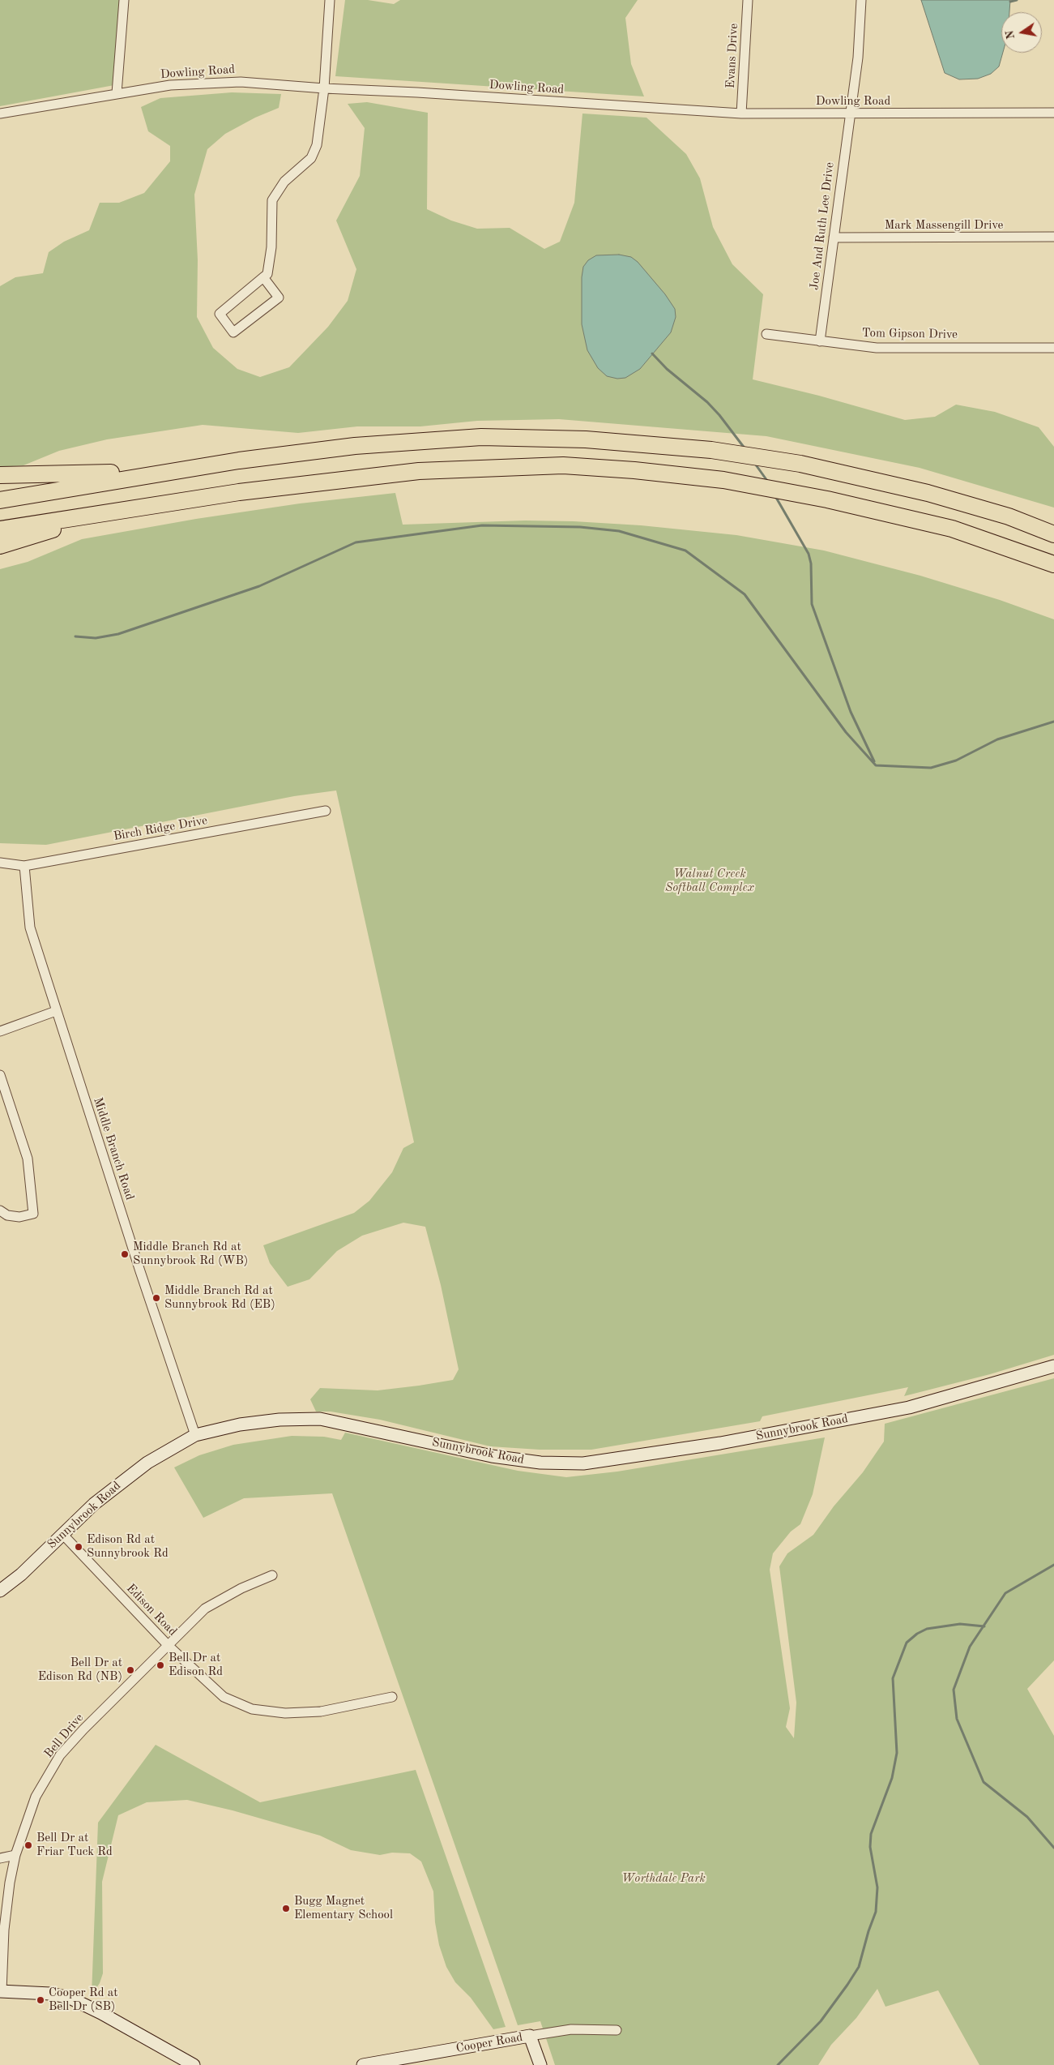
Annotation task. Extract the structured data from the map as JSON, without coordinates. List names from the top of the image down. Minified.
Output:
{"streets":{"main road":["Sunnybrook Road","Cooper Road"],"street":["Evans Drive","Dowling Road","Mark Massengill Drive","Joe And Ruth Lee Drive","Tom Gipson Drive","Birch Ridge Drive","Middle Branch Road","Edison Road","Bell Drive"]},"crossings":[["Evans Drive","Dowling Road"],["Dowling Road","Joe And Ruth Lee Drive"],["Mark Massengill Drive","Joe And Ruth Lee Drive"],["Joe And Ruth Lee Drive","Tom Gipson Drive"],["Birch Ridge Drive","Middle Branch Road"],["Middle Branch Road","Sunnybrook Road"],["Sunnybrook Road","Edison Road"],["Edison Road","Bell Drive"]],"parks":["Walnut Creek Softball Complex","Worthdale Park"],"places":["Middle Branch Rd at Sunnybrook Rd (WB)","Middle Branch Rd at Sunnybrook Rd (EB)","Edison Rd at Sunnybrook Rd","Bell Dr at Edison Rd","Bell Dr at Edison Rd (NB)","Bell Dr at Friar Tuck Rd","Bugg Magnet Elementary School","Cooper Rd at Bell Dr (SB)"],"north":"left"}
